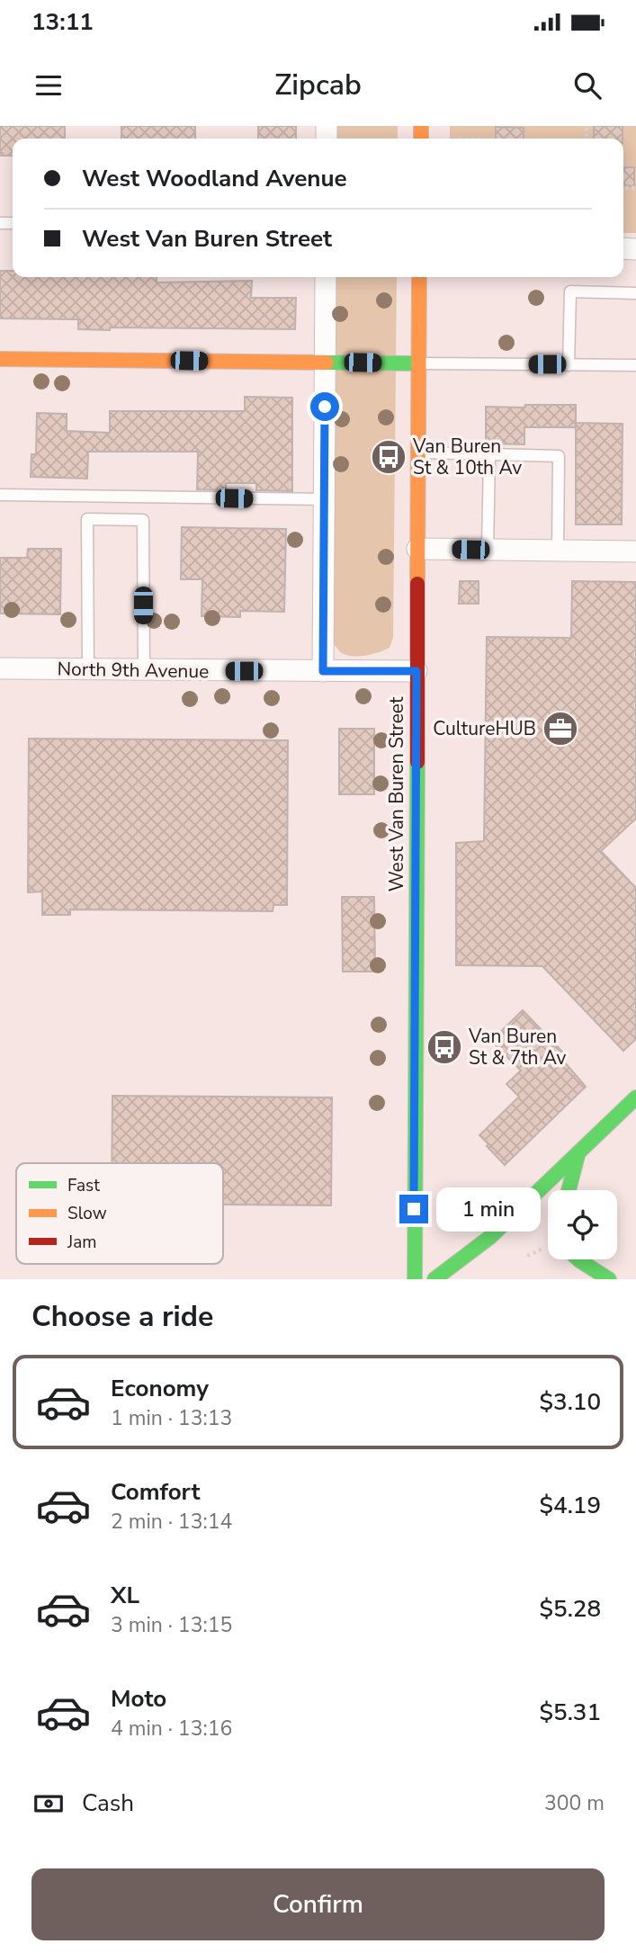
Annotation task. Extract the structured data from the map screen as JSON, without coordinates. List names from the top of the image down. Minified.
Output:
{"streets":{"main road":["West Van Buren Street"],"street":["North 9th Avenue"]},"crossings":[["North 9th Avenue","West Van Buren Street"]],"places":{"bus stop":["Van Buren St & 10th Av","Van Buren St & 7th Av"],"office":["CultureHUB"]},"legend":["Fast","Slow","Jam"],"page":{"status":"13:11","header":"Zipcab","banner":["West Woodland Avenue","West Van Buren Street"],"bubble":"1 min","heading":"Choose a ride","list":[{"name":"Economy","note":"1 min · 13:13","value":"$3.10"},{"name":"Comfort","note":"2 min · 13:14","value":"$4.19"},{"name":"XL","note":"3 min · 13:15","value":"$5.28"},{"name":"Moto","note":"4 min · 13:16","value":"$5.31"}],"pay":["Cash","300 m"],"buttons":"Confirm"}}
